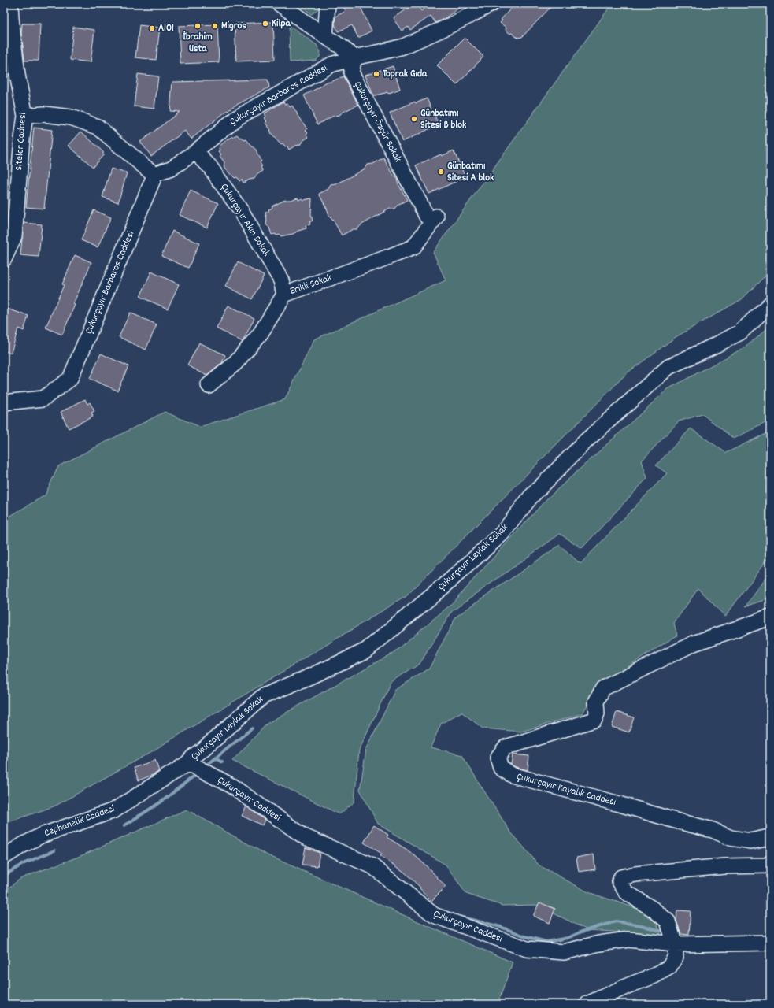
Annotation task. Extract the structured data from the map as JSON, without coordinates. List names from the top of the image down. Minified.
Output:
{"streets":{"street":["Çukurçayır Barbaros Caddesi","Çukurçayır Özgür Sokak","Siteler Caddesi","Çukurçayır Akın Sokak","Erikli Sokak","Çukurçayır Leylak Sokak","Çukurçayır Kayalık Caddesi","Çukurçayır Caddesi","Cephanelik Caddesi"]},"crossings":[["Çukurçayır Barbaros Caddesi","Çukurçayır Özgür Sokak"],["Çukurçayır Barbaros Caddesi","Çukurçayır Akın Sokak"],["Çukurçayır Özgür Sokak","Erikli Sokak"],["Çukurçayır Akın Sokak","Erikli Sokak"],["Çukurçayır Leylak Sokak","Çukurçayır Caddesi"],["Çukurçayır Leylak Sokak","Cephanelik Caddesi"],["Çukurçayır Caddesi","Cephanelik Caddesi"]],"places":["Kilpa","İbrahim Usta","Migros","A101","Toprak Gıda","Günbatımı Sitesi B blok","Günbatımı Sitesi A blok"]}
